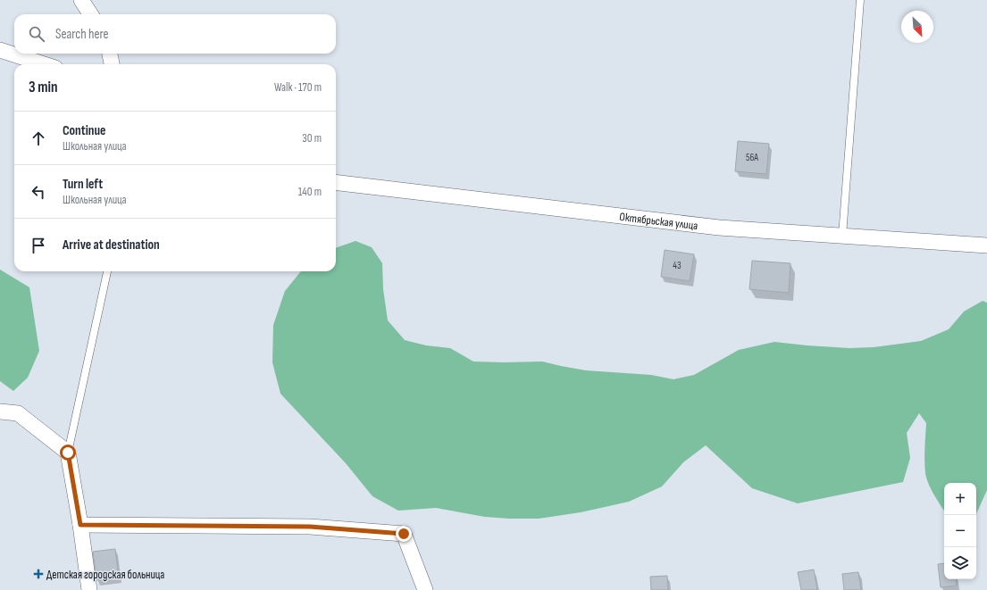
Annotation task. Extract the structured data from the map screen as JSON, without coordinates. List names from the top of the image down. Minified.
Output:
{"streets":{"street":["Октябрьская улица"]},"places":{"health":["Детская городская больница"]},"house_numbers":["56А","43"],"north":"bottom right","page":{"search":"Search here","heading":["3 min","Walk · 170 m"],"list":[["Continue","Школьная улица","30 m"],["Turn left","Школьная улица","140 m"],"Arrive at destination"],"map_buttons":["+","−"]}}
